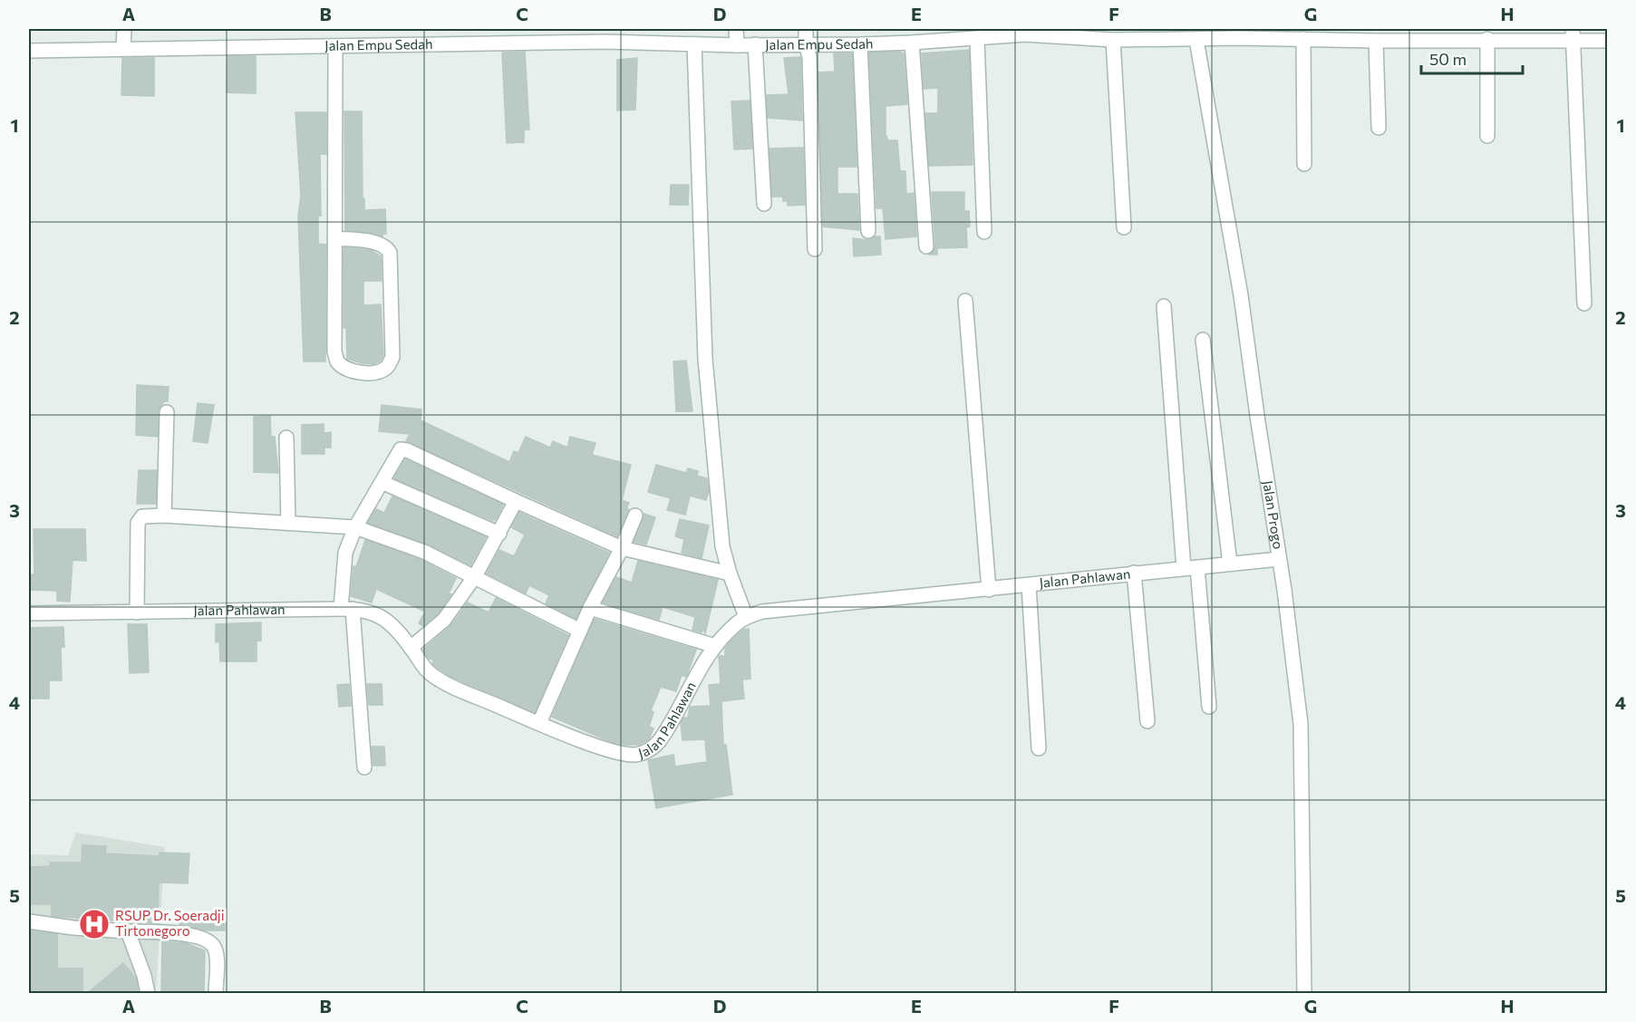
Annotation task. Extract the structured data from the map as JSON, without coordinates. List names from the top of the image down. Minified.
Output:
{"streets":{"street":["Jalan Empu Sedah","Jalan Progo","Jalan Pahlawan"]},"crossings":[["Jalan Empu Sedah","Jalan Progo"],["Jalan Progo","Jalan Pahlawan"]],"places":{"hospital":["RSUP Dr. Soeradji Tirtonegoro"]},"scale_bar":"50 m","grid":{"columns":["A","B","C","D","E","F","G","H"],"rows":["1","2","3","4","5"]}}
